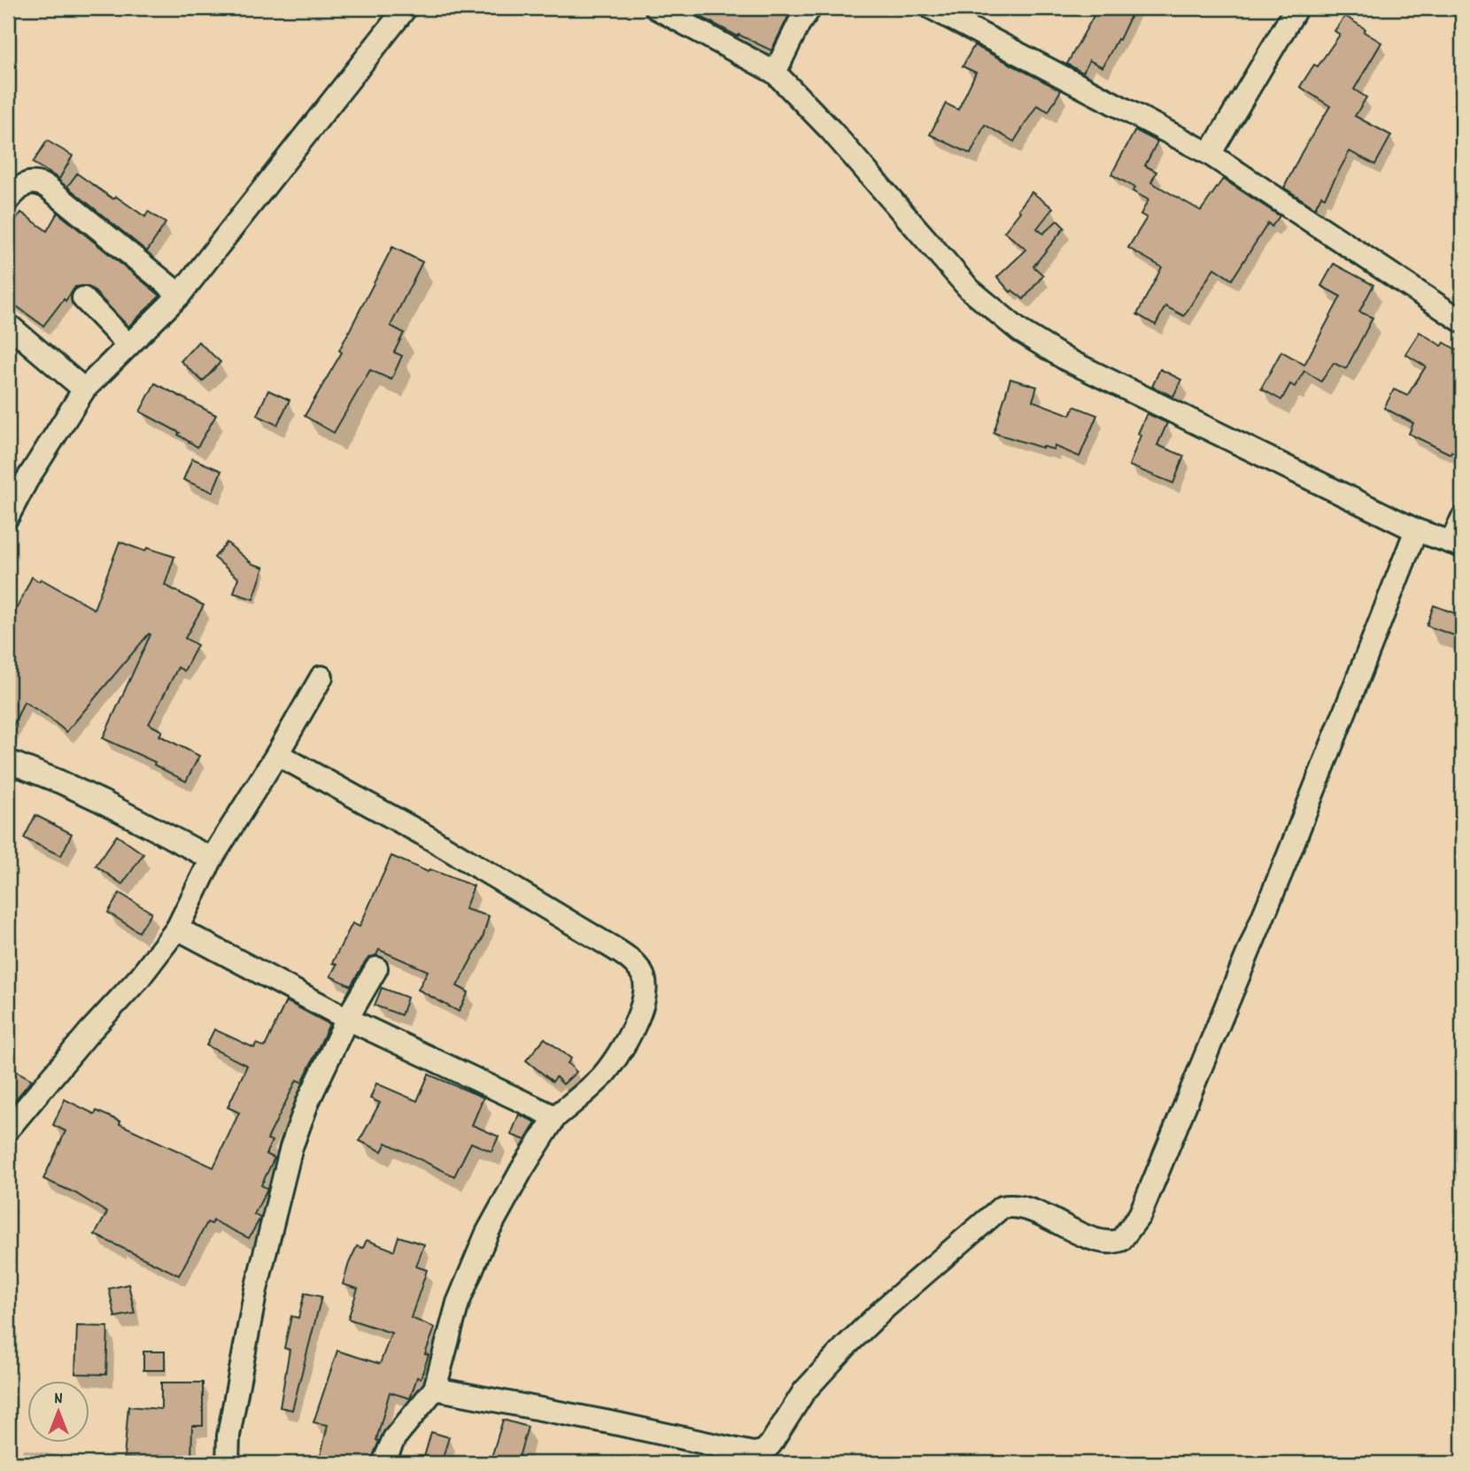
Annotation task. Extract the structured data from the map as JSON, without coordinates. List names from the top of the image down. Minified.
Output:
{"north":"top"}
